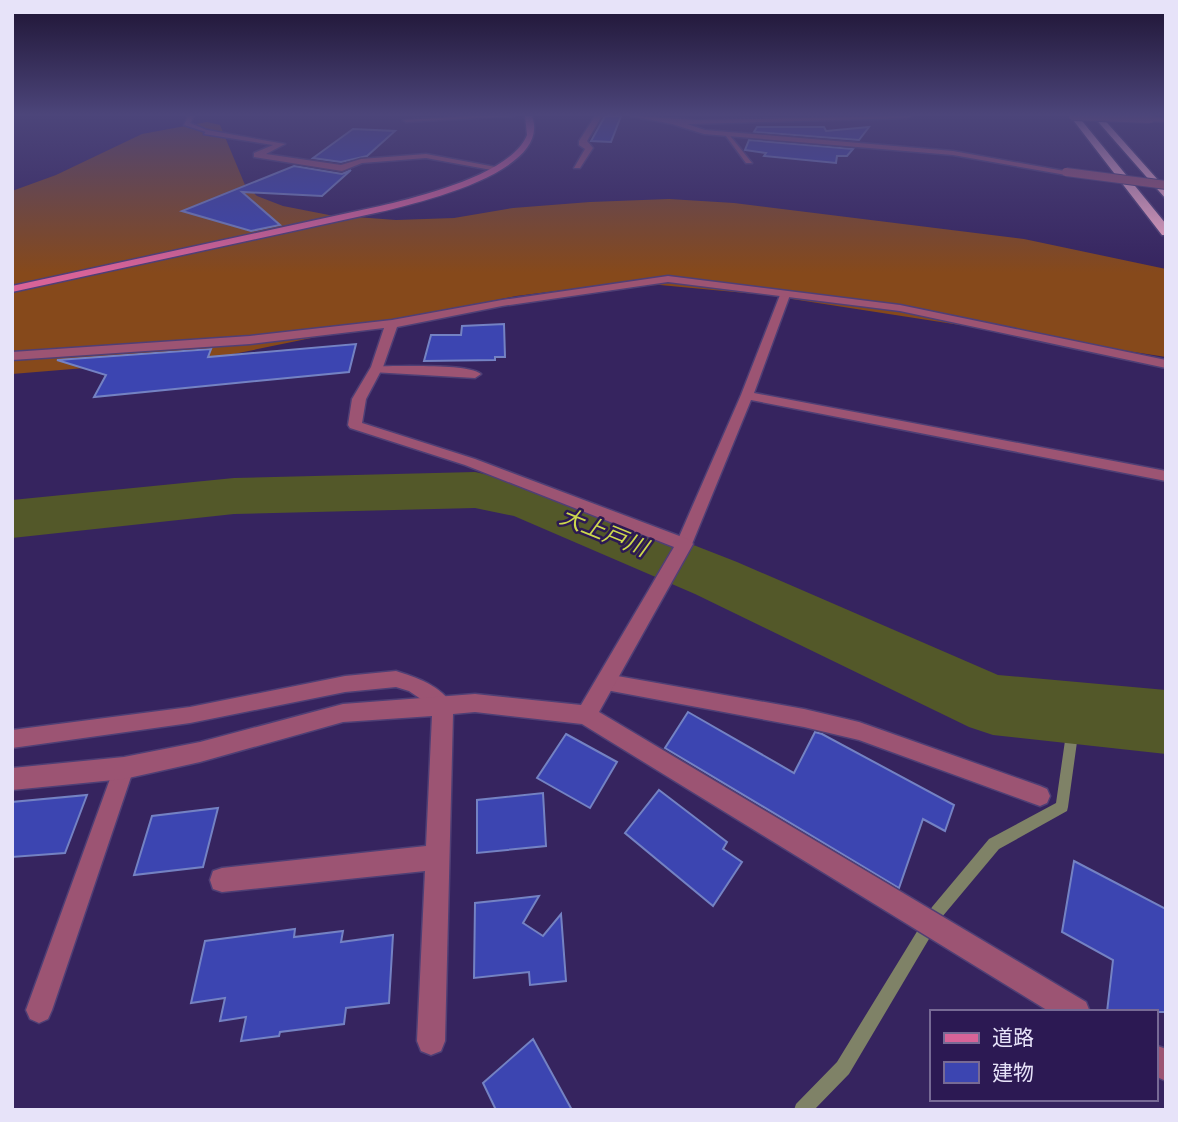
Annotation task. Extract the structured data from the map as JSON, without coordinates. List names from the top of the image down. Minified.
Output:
{"water":["大上戸川"],"legend":["道路","建物"]}
